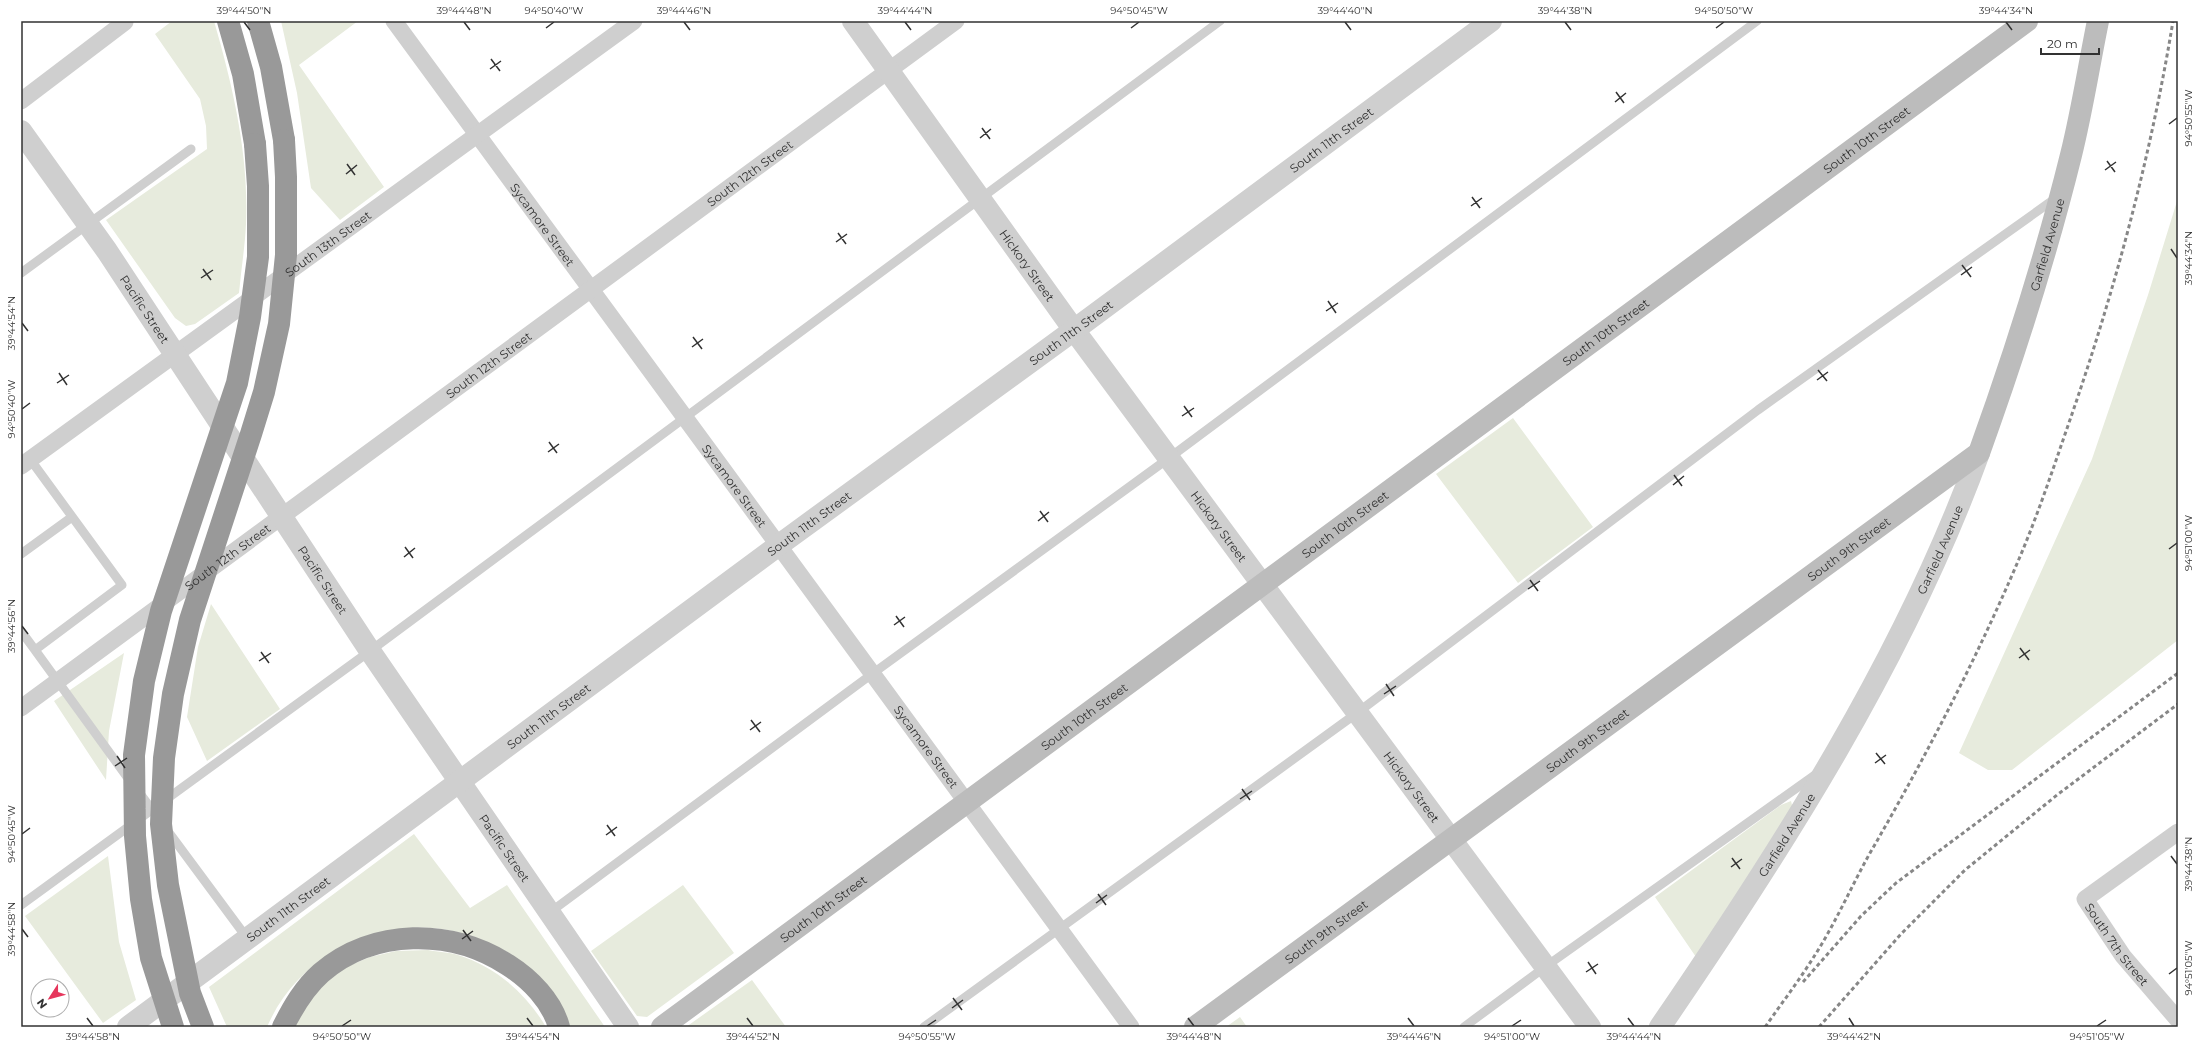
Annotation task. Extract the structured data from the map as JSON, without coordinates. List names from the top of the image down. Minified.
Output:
{"streets":{"main road":["South 10th Street","Garfield Avenue","South 9th Street"],"street":["South 11th Street","South 12th Street","Sycamore Street","South 13th Street","Hickory Street","Pacific Street","South 7th Street"]},"crossings":[["South 11th Street","Sycamore Street"],["South 11th Street","Hickory Street"],["South 11th Street","Pacific Street"],["South 10th Street","Sycamore Street"],["South 10th Street","Hickory Street"],["South 12th Street","Sycamore Street"],["South 12th Street","Hickory Street"],["South 12th Street","Pacific Street"],["Sycamore Street","South 13th Street"],["South 13th Street","Pacific Street"],["Garfield Avenue","South 9th Street"],["Hickory Street","South 9th Street"]],"scale_bar":"20 m","north":"bottom left","coordinates":["39°44'50\"N","39°44'48\"N","94°50'40\"W","39°44'46\"N","39°44'44\"N","94°50'45\"W","39°44'40\"N","39°44'38\"N","94°50'50\"W","39°44'34\"N","94°50'55\"W","39°44'54\"N","94°51'00\"W","39°44'56\"N","39°44'58\"N","94°51'05\"W","39°44'52\"N","39°44'42\"N"]}
